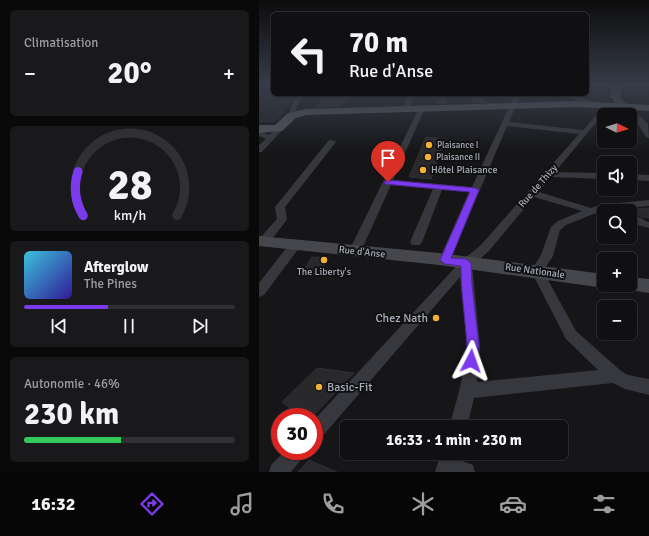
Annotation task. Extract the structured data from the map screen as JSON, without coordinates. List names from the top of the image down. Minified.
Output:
{"streets":{"main road":["Rue d'Anse","Rue Nationale"],"street":["Rue de Thizy"]},"crossings":[["Rue de Thizy","Rue d'Anse"],["Rue de Thizy","Rue Nationale"],["Rue d'Anse","Rue Nationale"]],"places":["Plaisance I","Plaisance II","Hôtel Plaisance","The Liberty's","Chez Nath","Basic-Fit"],"north":"right","page":{"tile":["Climatisation",["Autonomie · 46%","230 km"]],"turn":["70 m","Rue d'Anse"],"heat":["−","20°","+"],"map_buttons":["+","−"],"song":["Afterglow","The Pines"],"limit":"30","trip":"16:33 · 1 min · 230 m","tabs":"16:32","gauge":["28","km/h"]}}
